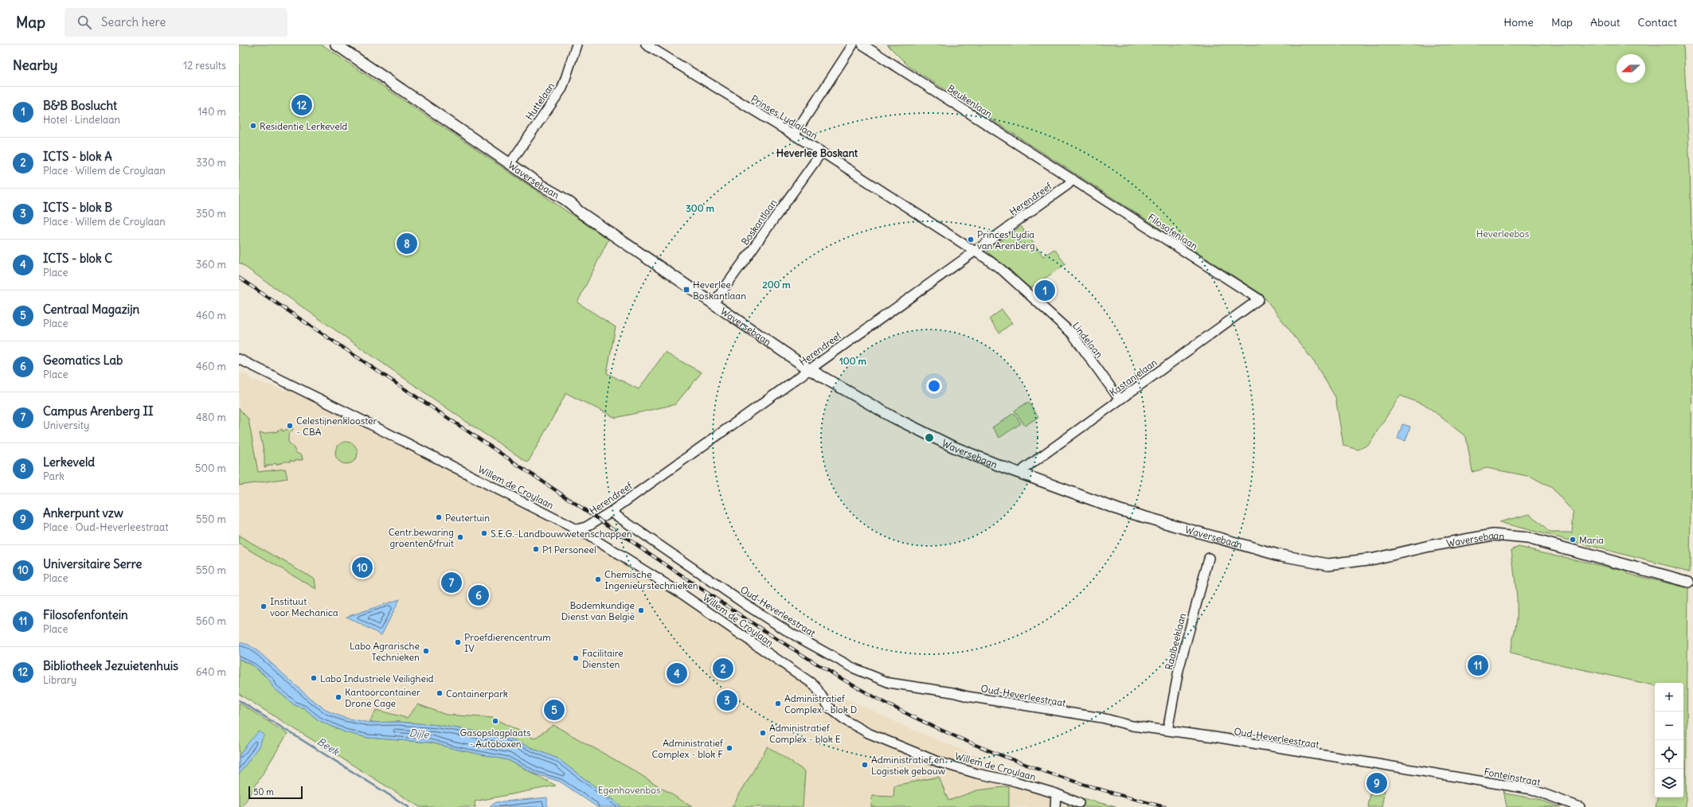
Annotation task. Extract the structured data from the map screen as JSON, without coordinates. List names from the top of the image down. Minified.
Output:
{"streets":{"street":["Huttelaan","Beukenlaan","Prinses Lydialaan","Waversebaan","Herendreef","Boskantlaan","Filosofenlaan","Lindelaan","Kastanjelaan","Willem de Croylaan","Oud-Heverleestraat","Raalbeeklaan","Fonteinstraat"]},"crossings":[["Huttelaan","Waversebaan"],["Beukenlaan","Herendreef"],["Beukenlaan","Filosofenlaan"],["Prinses Lydialaan","Herendreef"],["Prinses Lydialaan","Boskantlaan"],["Prinses Lydialaan","Lindelaan"],["Waversebaan","Herendreef"],["Waversebaan","Boskantlaan"],["Waversebaan","Kastanjelaan"],["Herendreef","Filosofenlaan"],["Herendreef","Lindelaan"],["Herendreef","Willem de Croylaan"],["Herendreef","Oud-Heverleestraat"],["Filosofenlaan","Kastanjelaan"],["Lindelaan","Kastanjelaan"],["Oud-Heverleestraat","Raalbeeklaan"],["Oud-Heverleestraat","Fonteinstraat"]],"districts":["Heverlee Boskant"],"water":["Dijle","Beek"],"parks":["Heverleebos","Egenhovenbos"],"places":{"other":["Residentie Lerkeveld","Princes Lydia van Arenberg","Celestijnenklooster - CBA","Peutertuin","S.E.G.-Landbouwwetenschappen","Centr.bewaring groenten&fruit","Maria","P1 Personeel","Chemische Ingenieurstechnieken","Instituut voor Mechanica","Bodemkundige Dienst van België","Proefdierencentrum IV","Labo Agrarische Technieken","Facilitaire Diensten","Labo Industriele Veiligheid","Containerpark","Kantoorcontainer Drone Cage","Administratief Complex - blok D","Gasopslagplaats - Autoboxen","Administratief Complex - blok E","Administratief Complex - blok F","Administratief en Logistiek gebouw"],"transit":["Heverlee Boskantlaan"]},"scale_bar":"50 m","north":"left","page":{"header":"Map","search":"Search here","nav":["Home","Map","About","Contact"],"heading":["Nearby","12 results"],"list":[{"mark":"1","name":"B&B Boslucht","note":"Hotel · Lindelaan","value":"140 m"},{"mark":"2","name":"ICTS - blok A","note":"Place · Willem de Croylaan","value":"330 m"},{"mark":"3","name":"ICTS - blok B","note":"Place · Willem de Croylaan","value":"350 m"},{"mark":"4","name":"ICTS - blok C","note":"Place","value":"360 m"},{"mark":"5","name":"Centraal Magazijn","note":"Place","value":"460 m"},{"mark":"6","name":"Geomatics Lab","note":"Place","value":"460 m"},{"mark":"7","name":"Campus Arenberg II","note":"University","value":"480 m"},{"mark":"8","name":"Lerkeveld","note":"Park","value":"500 m"},{"mark":"9","name":"Ankerpunt vzw","note":"Place · Oud-Heverleestraat","value":"550 m"},{"mark":"10","name":"Universitaire Serre","note":"Place","value":"550 m"},{"mark":"11","name":"Filosofenfontein","note":"Place","value":"560 m"},{"mark":"12","name":"Bibliotheek Jezuietenhuis","note":"Library","value":"640 m"}],"pins":["12","8","1","10","7","6","11","2","4","3","5","9"],"map_buttons":["+","−"],"scale":"50 m"},"rings":["300 m","200 m","100 m"]}
